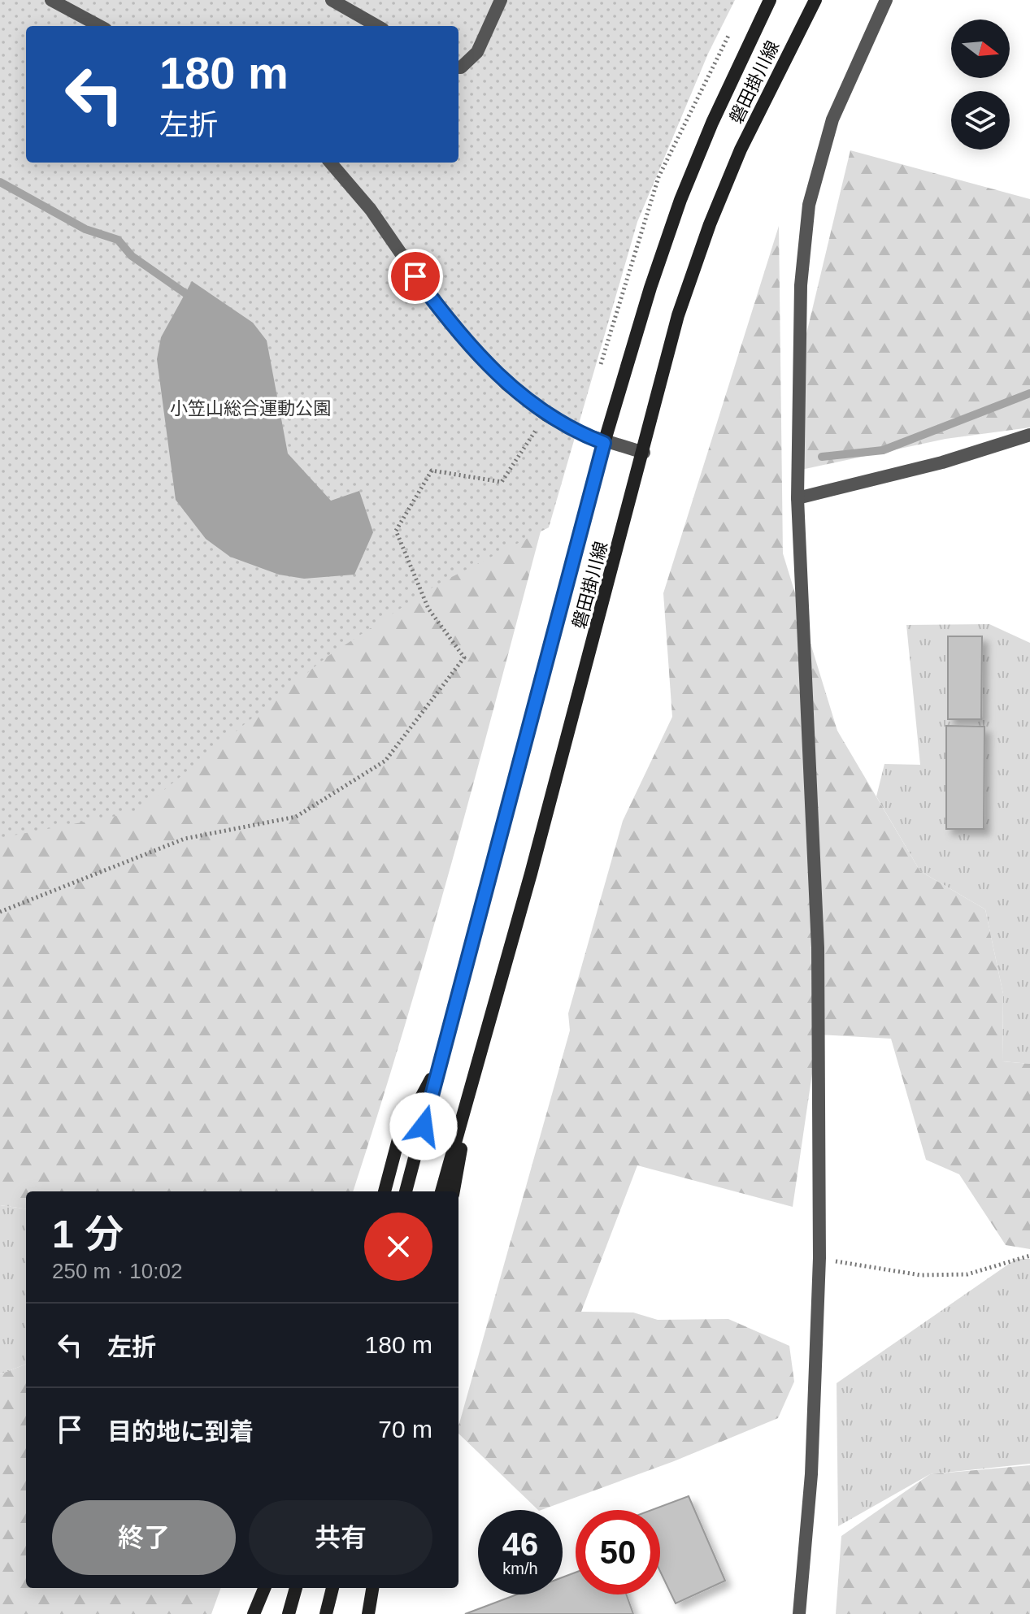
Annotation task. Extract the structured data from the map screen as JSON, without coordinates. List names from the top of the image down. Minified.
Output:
{"streets":{"main road":["磐田掛川線"]},"parks":["小笠山総合運動公園"],"north":"right","page":{"turn":["180 m","左折"],"heading":["1 分","250 m · 10:02"],"list":[{"name":"左折","value":"180 m"},{"name":"目的地に到着","value":"70 m"}],"buttons":["終了","共有"],"speed":"46 km/h","limit":"50"}}
